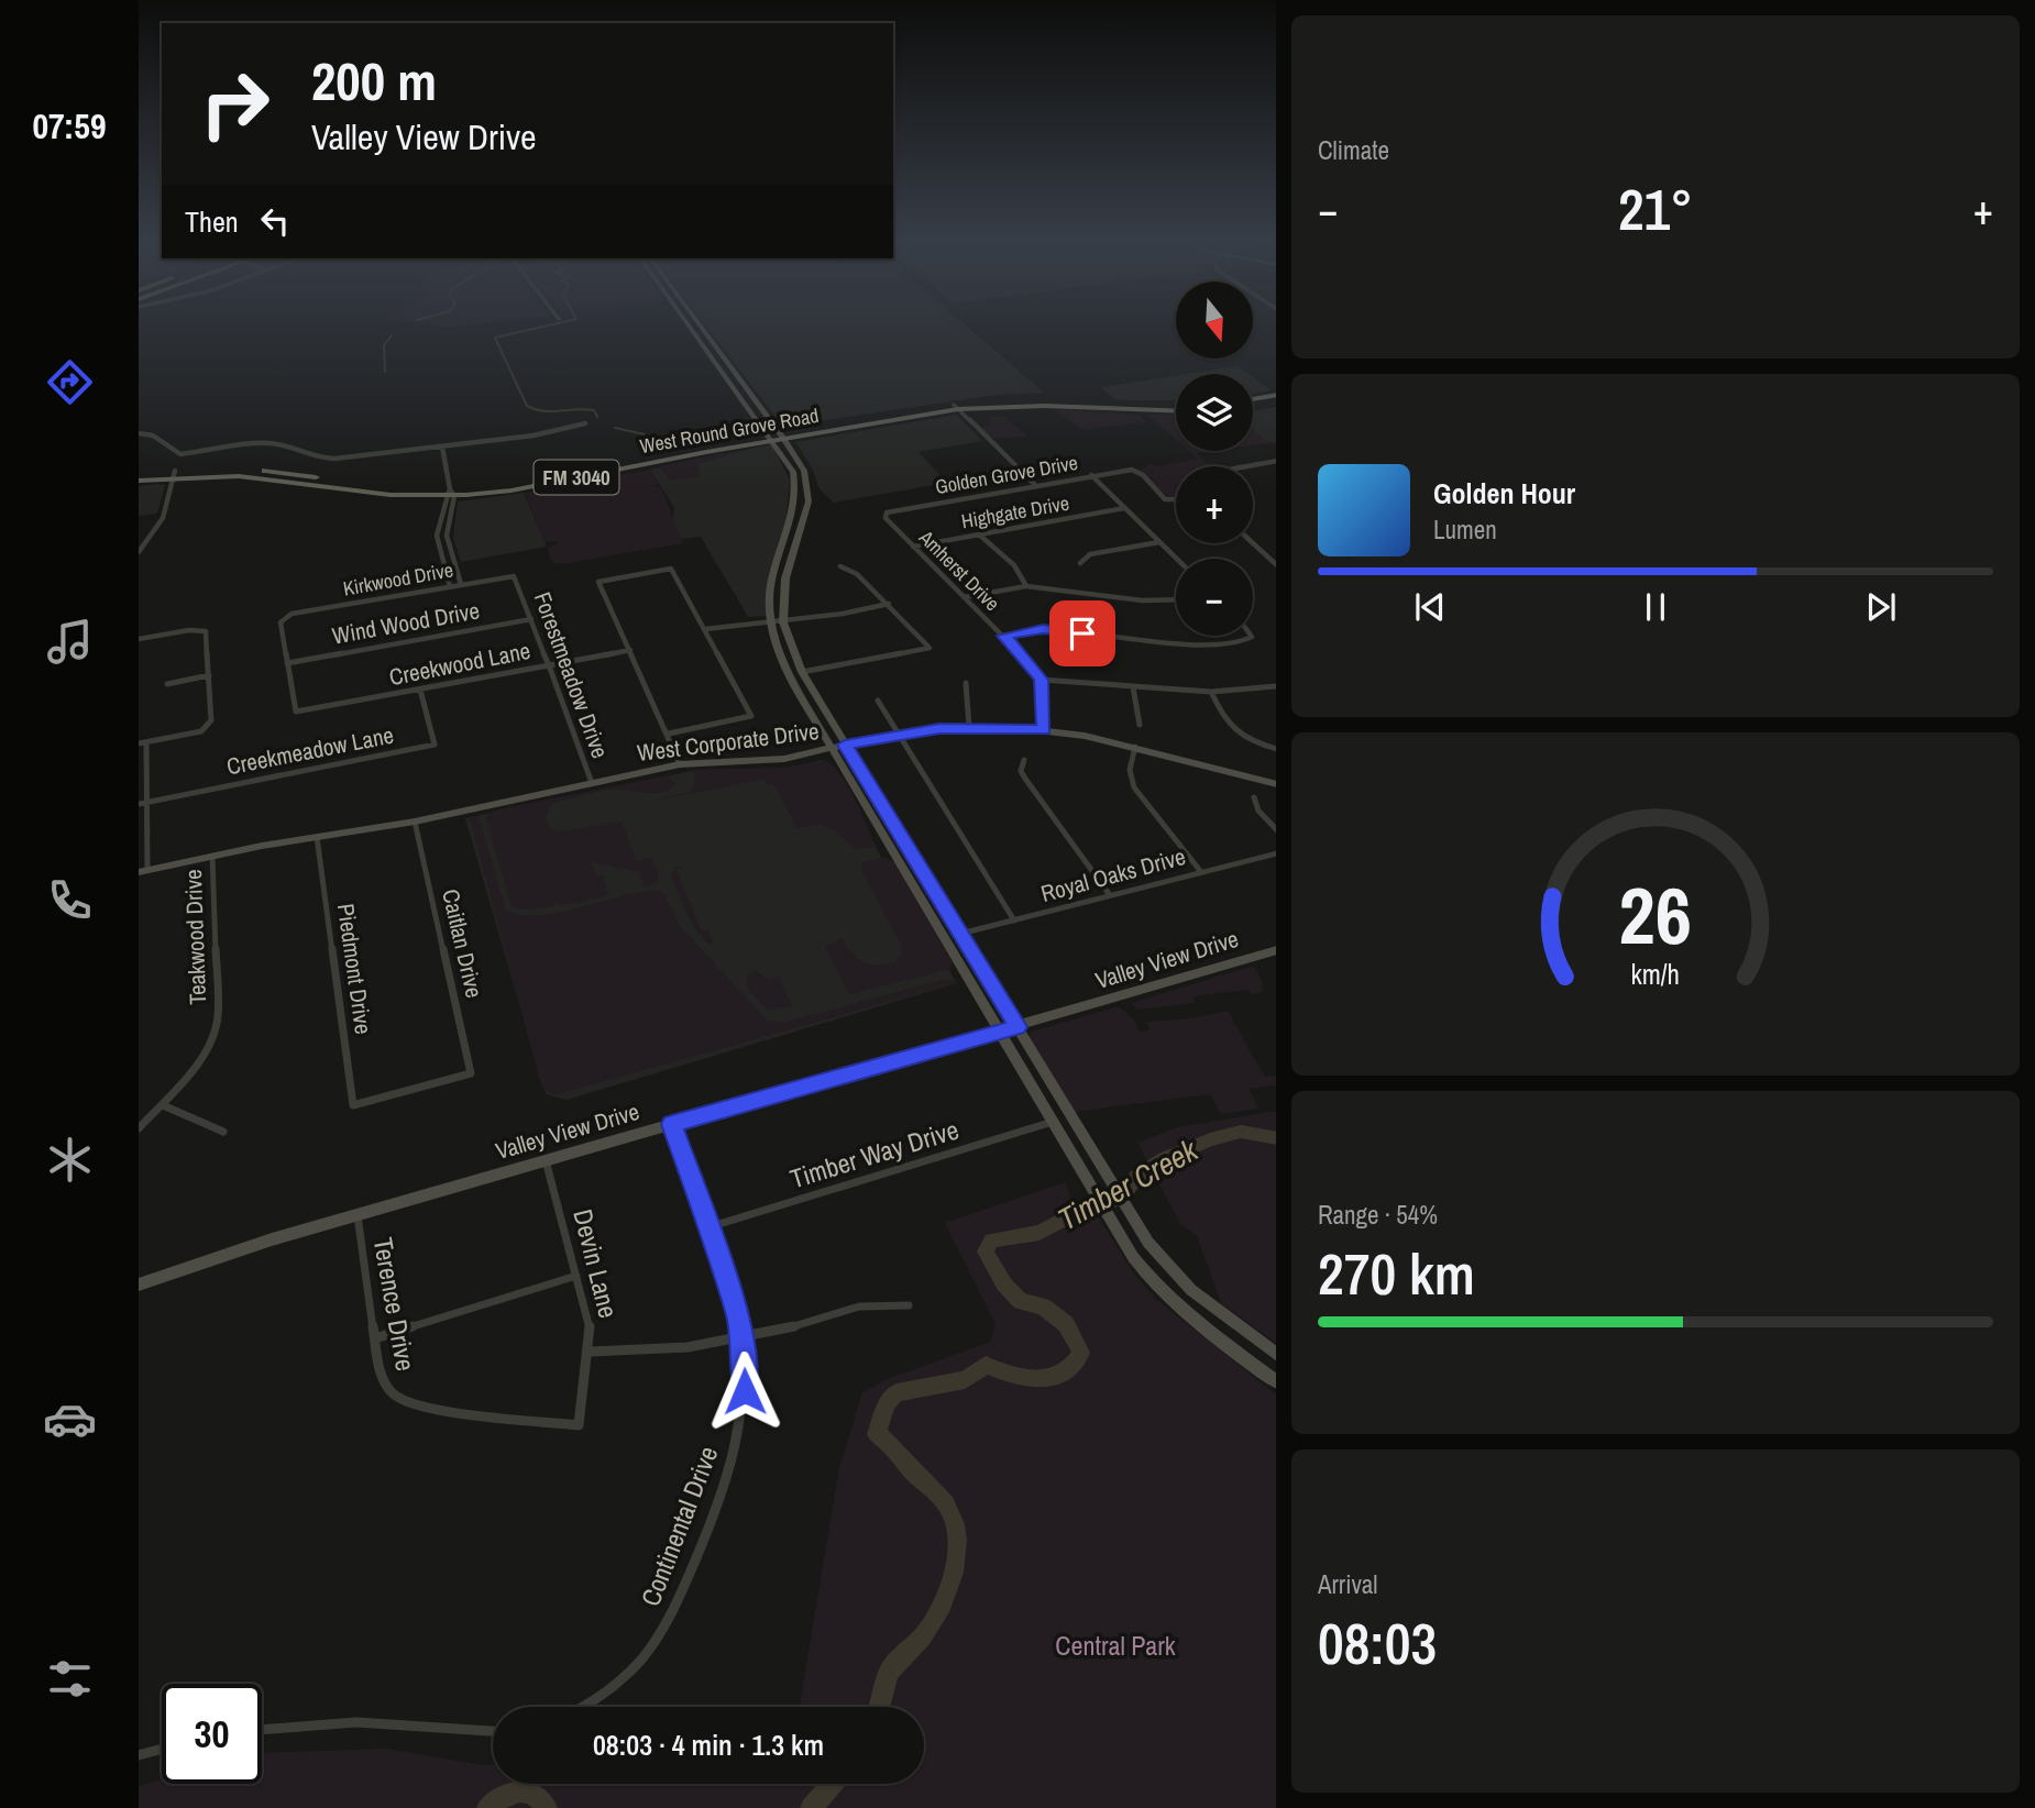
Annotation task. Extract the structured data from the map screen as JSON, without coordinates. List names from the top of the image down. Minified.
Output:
{"streets":{"main road":["West Round Grove Road","FM 3040","West Corporate Drive","Valley View Drive"],"street":["Golden Grove Drive","Highgate Drive","Amherst Drive","Kirkwood Drive","Wind Wood Drive","Creekwood Lane","Forestmeadow Drive","Creekmeadow Lane","Royal Oaks Drive","Teakwood Drive","Caitlan Drive","Piedmont Drive","Timber Way Drive","Devin Lane","Terence Drive","Continental Drive"]},"crossings":[["Golden Grove Drive","Amherst Drive"],["Highgate Drive","Amherst Drive"],["Kirkwood Drive","Wind Wood Drive"],["Kirkwood Drive","Creekwood Lane"],["Kirkwood Drive","Forestmeadow Drive"],["Wind Wood Drive","Creekwood Lane"],["Wind Wood Drive","Forestmeadow Drive"],["Creekwood Lane","Forestmeadow Drive"],["Creekwood Lane","Creekmeadow Lane"],["Forestmeadow Drive","West Corporate Drive"],["West Corporate Drive","Teakwood Drive"],["West Corporate Drive","Caitlan Drive"],["West Corporate Drive","Piedmont Drive"],["Caitlan Drive","Piedmont Drive"],["Valley View Drive","Devin Lane"],["Valley View Drive","Terence Drive"],["Valley View Drive","Continental Drive"],["Timber Way Drive","Continental Drive"],["Devin Lane","Terence Drive"]],"water":["Timber Creek"],"parks":["Central Park"],"north":"bottom","page":{"tabs":"07:59","tile":["Climate",["Range · 54%","270 km"],["Arrival","08:03"]],"turn":["200 m","Valley View Drive"],"heat":["−","21°","+"],"then":"Then","map_buttons":["+","−"],"song":["Golden Hour","Lumen"],"limit":"30","trip":"08:03 · 4 min · 1.3 km","gauge":["26","km/h"]}}
